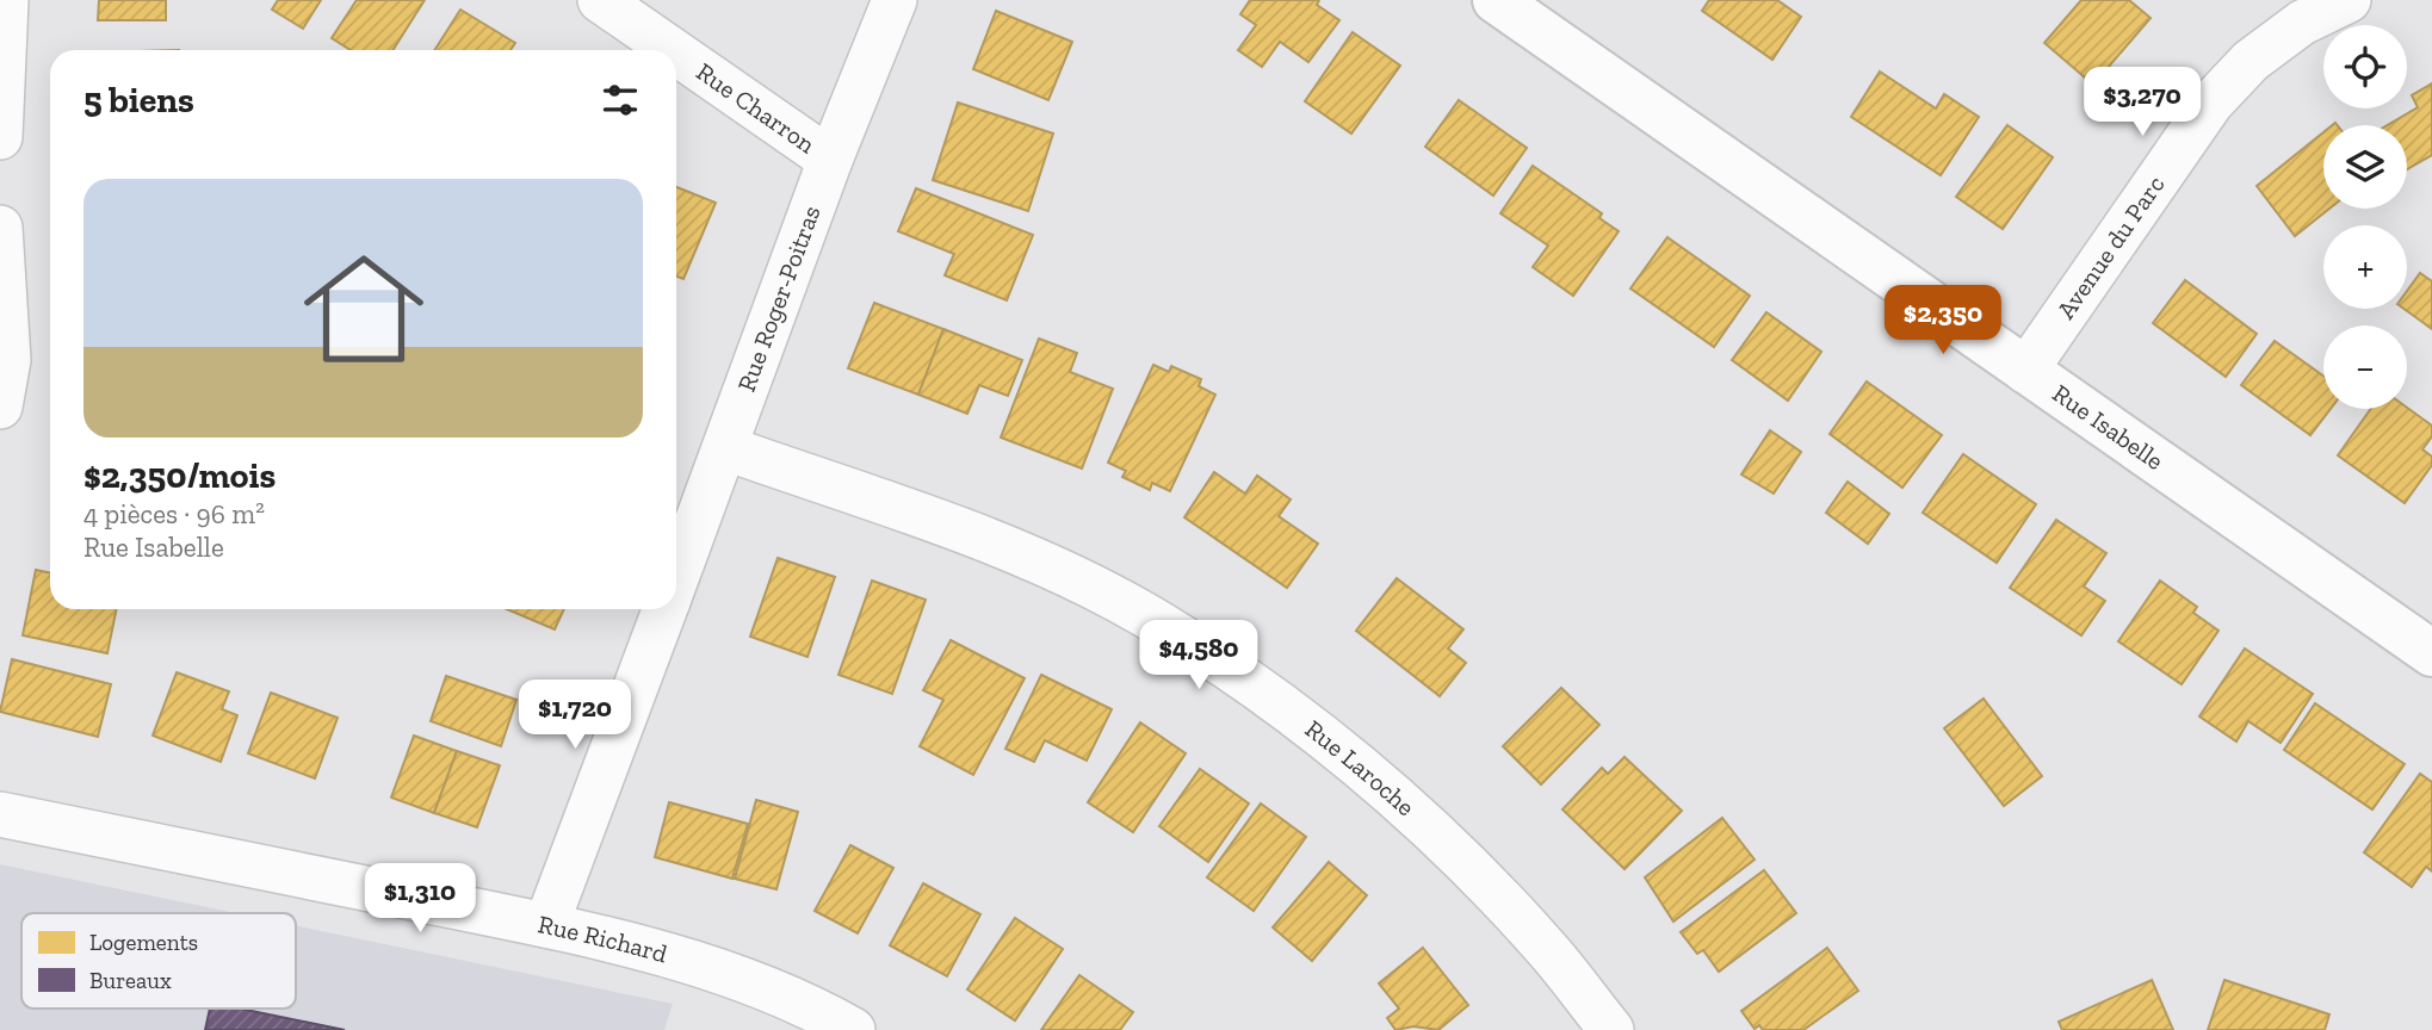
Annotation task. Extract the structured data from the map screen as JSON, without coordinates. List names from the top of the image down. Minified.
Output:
{"streets":{"street":["Rue Charron","Avenue du Parc","Rue Roger-Poitras","Rue Isabelle","Rue Laroche","Rue Richard"]},"crossings":[["Rue Charron","Rue Roger-Poitras"],["Avenue du Parc","Rue Isabelle"],["Rue Roger-Poitras","Rue Laroche"],["Rue Roger-Poitras","Rue Richard"]],"legend":["Logements","Bureaux"],"page":{"map_buttons":["+","−"],"heading":"5 biens","price":["$3,270","$2,350","$4,580","$1,720","$1,310"],"list":[{"name":"$2,350/mois","note":"4 pièces · 96 m² · Rue Isabelle"}]}}
